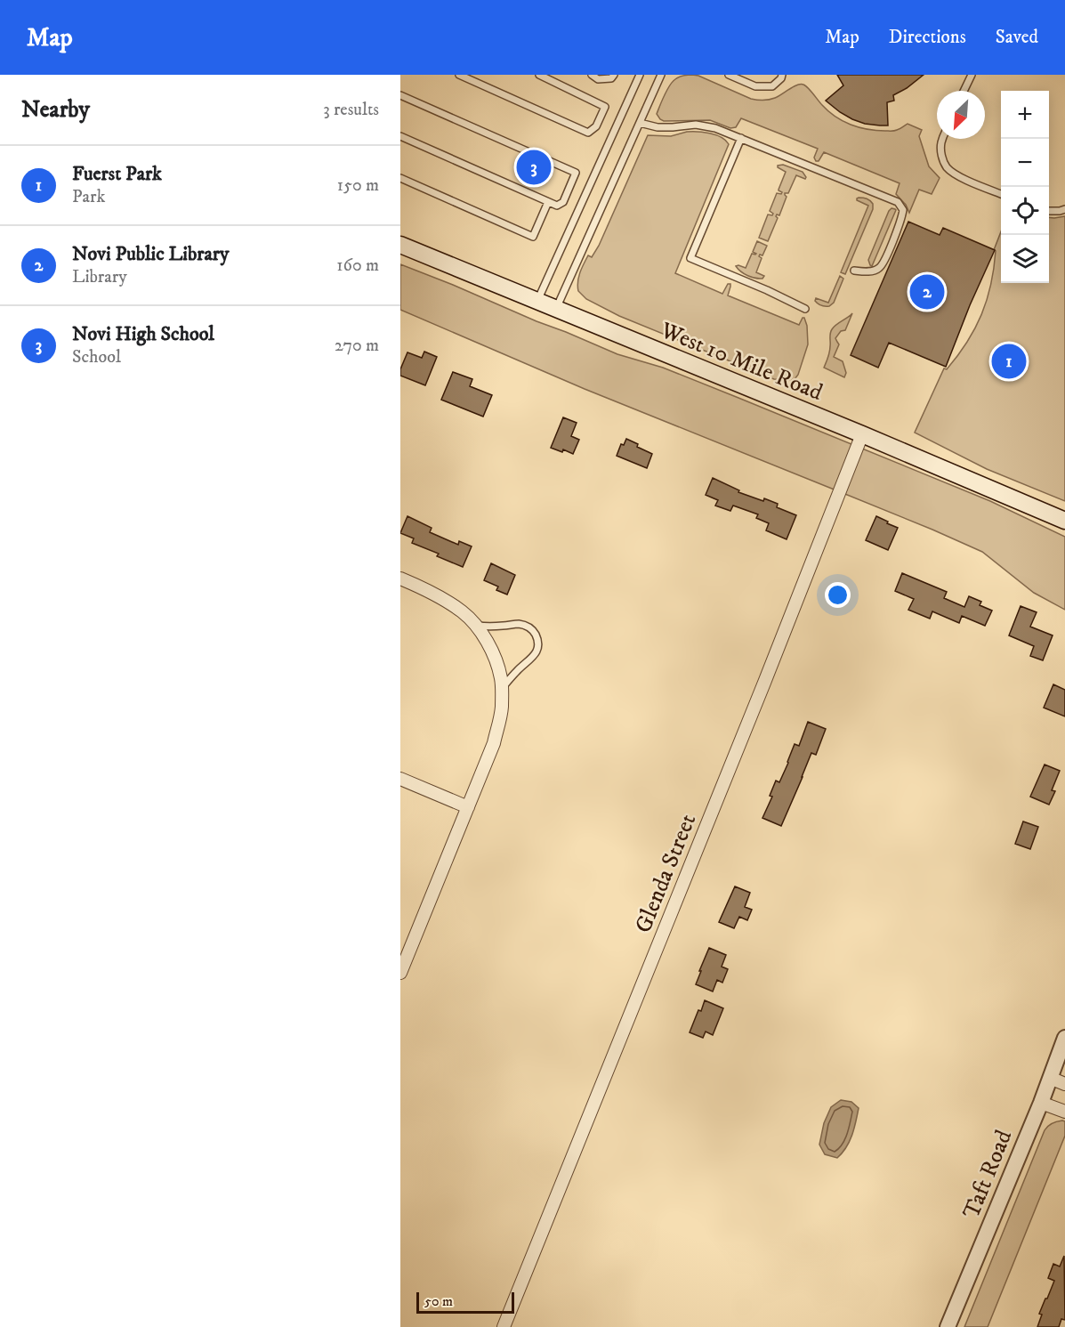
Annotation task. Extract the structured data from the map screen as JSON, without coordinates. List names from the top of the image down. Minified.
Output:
{"streets":{"main road":["West 10 Mile Road"],"street":["Glenda Street","Taft Road"]},"crossings":[["West 10 Mile Road","Glenda Street"]],"scale_bar":"50 m","north":"bottom left","page":{"header":"Map","nav":["Map","Directions","Saved"],"heading":["Nearby","3 results"],"map_buttons":["+","−"],"list":[{"mark":"1","name":"Fuerst Park","note":"Park","value":"150 m"},{"mark":"2","name":"Novi Public Library","note":"Library","value":"160 m"},{"mark":"3","name":"Novi High School","note":"School","value":"270 m"}],"pins":["3","2","1"],"scale":"50 m"}}
